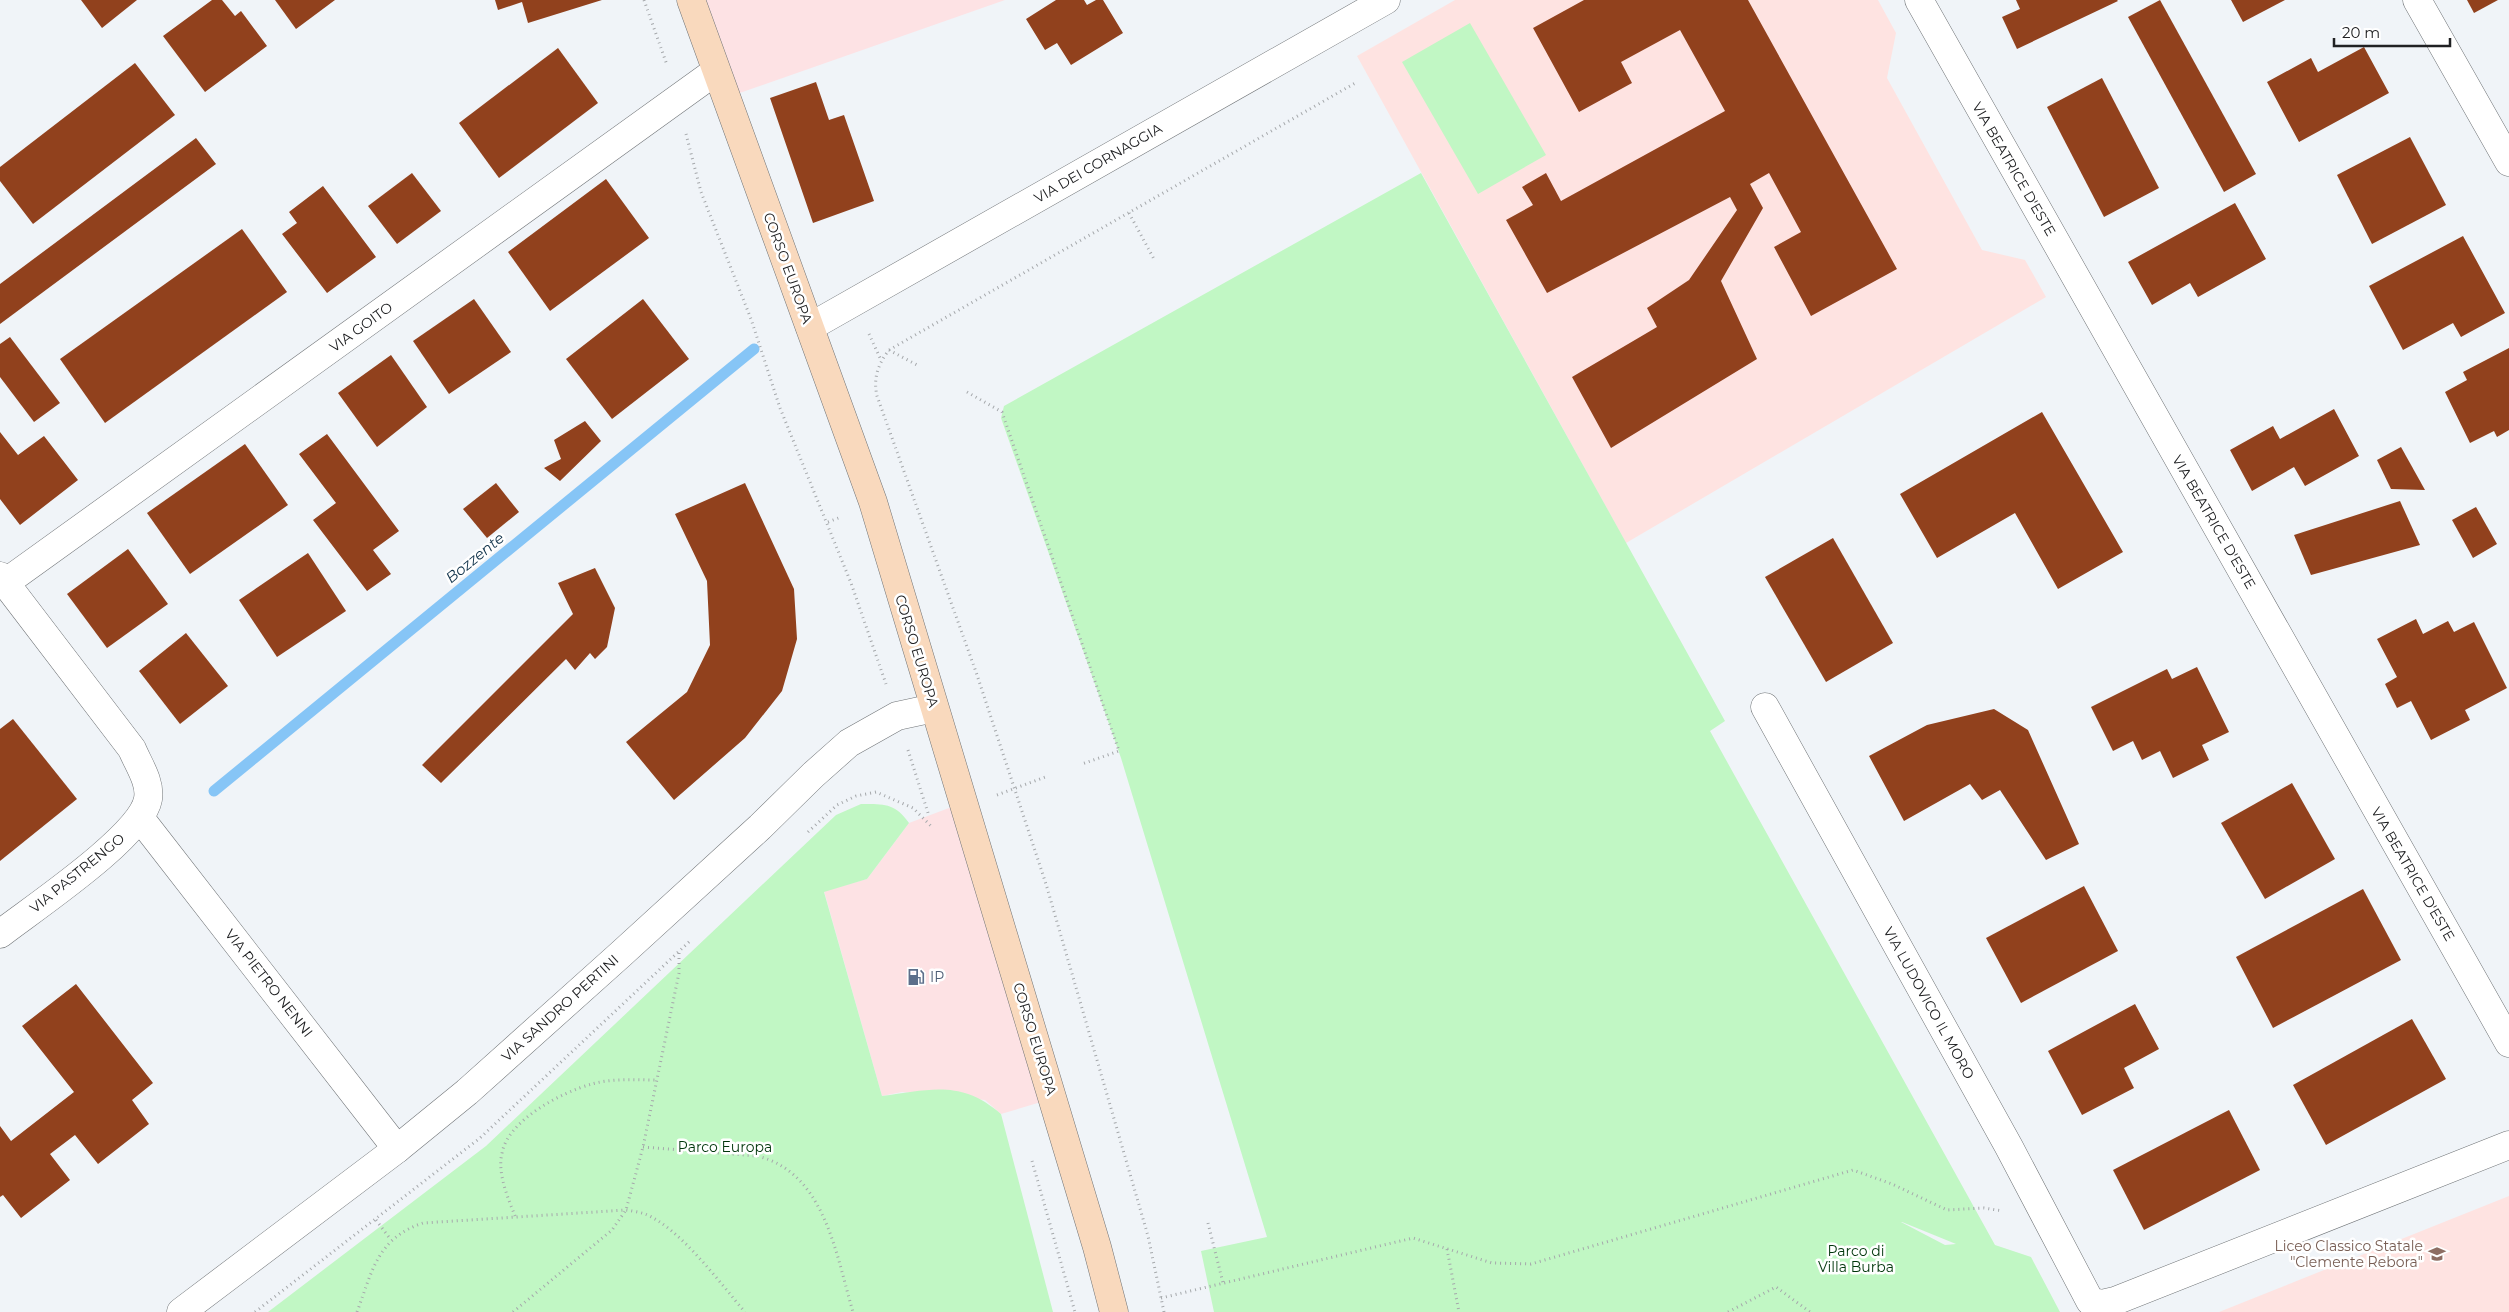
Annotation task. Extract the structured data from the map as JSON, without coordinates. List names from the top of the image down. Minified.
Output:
{"streets":{"main road":["CORSO EUROPA"],"street":["VIA DEI CORNAGGIA","VIA BEATRICE D'ESTE","VIA GOITO","VIA PASTRENGO","VIA PIETRO NENNI","VIA LUDOVICO IL MORO","VIA SANDRO PERTINI"]},"crossings":[["VIA DEI CORNAGGIA","CORSO EUROPA"],["CORSO EUROPA","VIA GOITO"],["CORSO EUROPA","VIA SANDRO PERTINI"],["VIA GOITO","VIA PASTRENGO"],["VIA PASTRENGO","VIA PIETRO NENNI"],["VIA PIETRO NENNI","VIA SANDRO PERTINI"]],"water":["Bozzente"],"parks":["Parco Europa","Parco di Villa Burba"],"places":{"fuel station":["IP"],"school or university":["Liceo Classico Statale \"Clemente Rebora\""]},"scale_bar":"20 m"}
